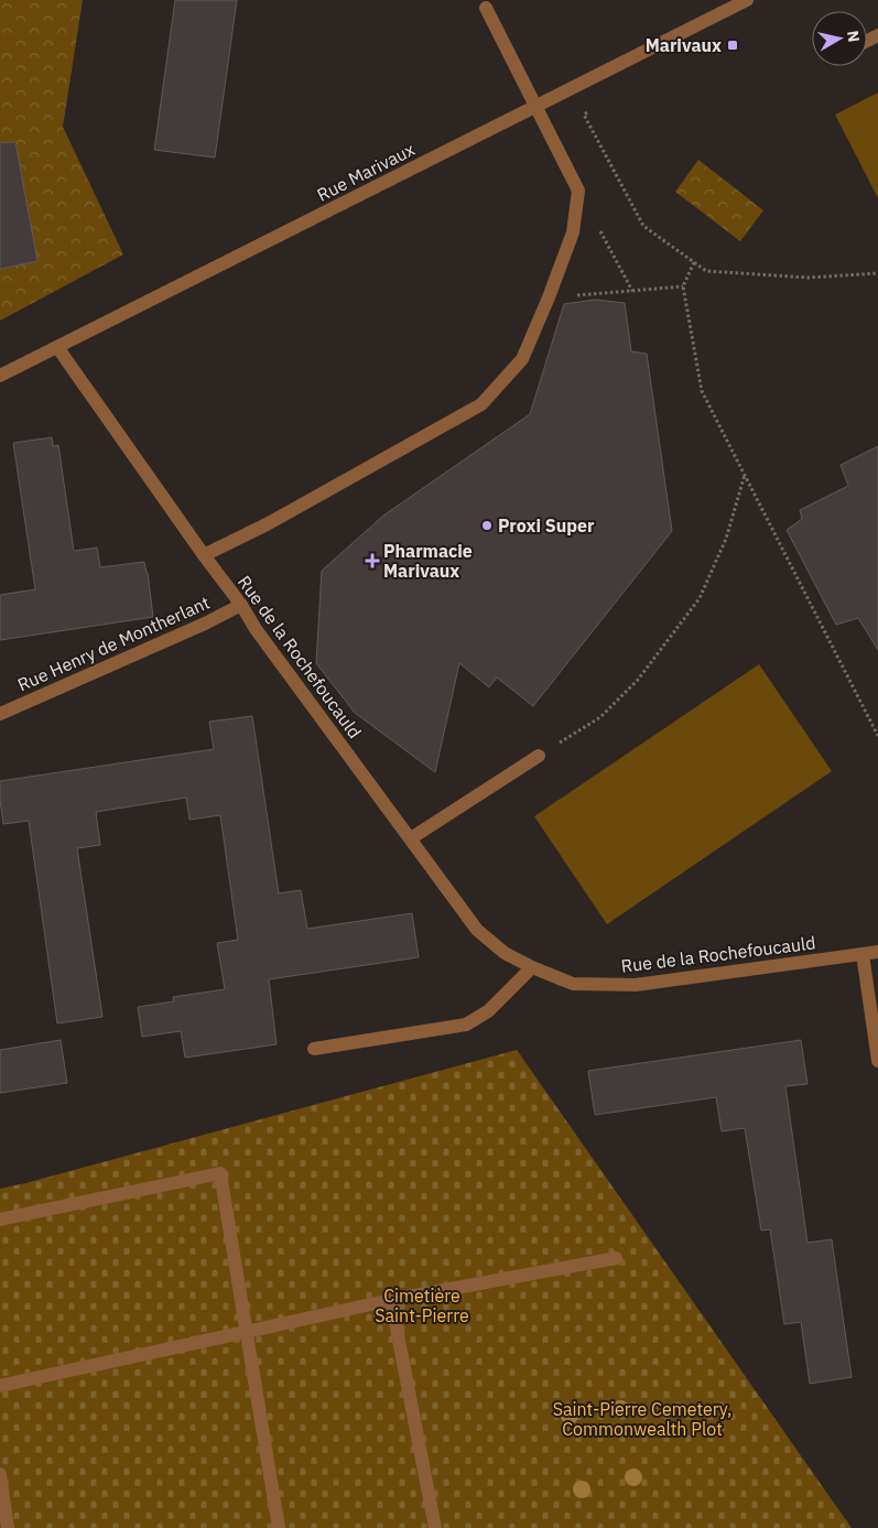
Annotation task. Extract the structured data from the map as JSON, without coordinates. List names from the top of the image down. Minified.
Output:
{"streets":{"street":["Rue Marivaux","Rue Henry de Montherlant","Rue de la Rochefoucauld"]},"crossings":[["Rue Marivaux","Rue de la Rochefoucauld"],["Rue Henry de Montherlant","Rue de la Rochefoucauld"]],"parks":["Cimetière Saint-Pierre","Saint-Pierre Cemetery, Commonwealth Plot"],"places":{"transit":["Marivaux"],"other":["Proxi Super"],"health":["Pharmacie Marivaux"]},"north":"right"}
